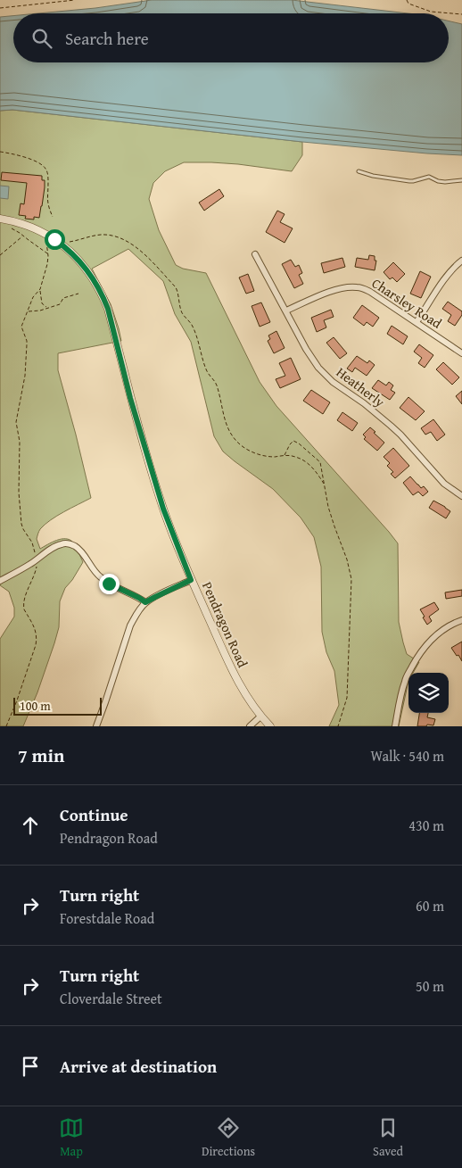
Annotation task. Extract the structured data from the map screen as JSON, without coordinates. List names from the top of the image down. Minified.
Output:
{"streets":{"street":["Charsley Road","Heatherly","Pendragon Road"]},"crossings":[["Charsley Road","Heatherly"]],"scale_bar":"100 m","page":{"search":"Search here","scale":"100 m","heading":["7 min","Walk · 540 m"],"list":[["Continue","Pendragon Road","430 m"],["Turn right","Forestdale Road","60 m"],["Turn right","Cloverdale Street","50 m"],"Arrive at destination"],"nav":["Map","Directions","Saved"]}}
